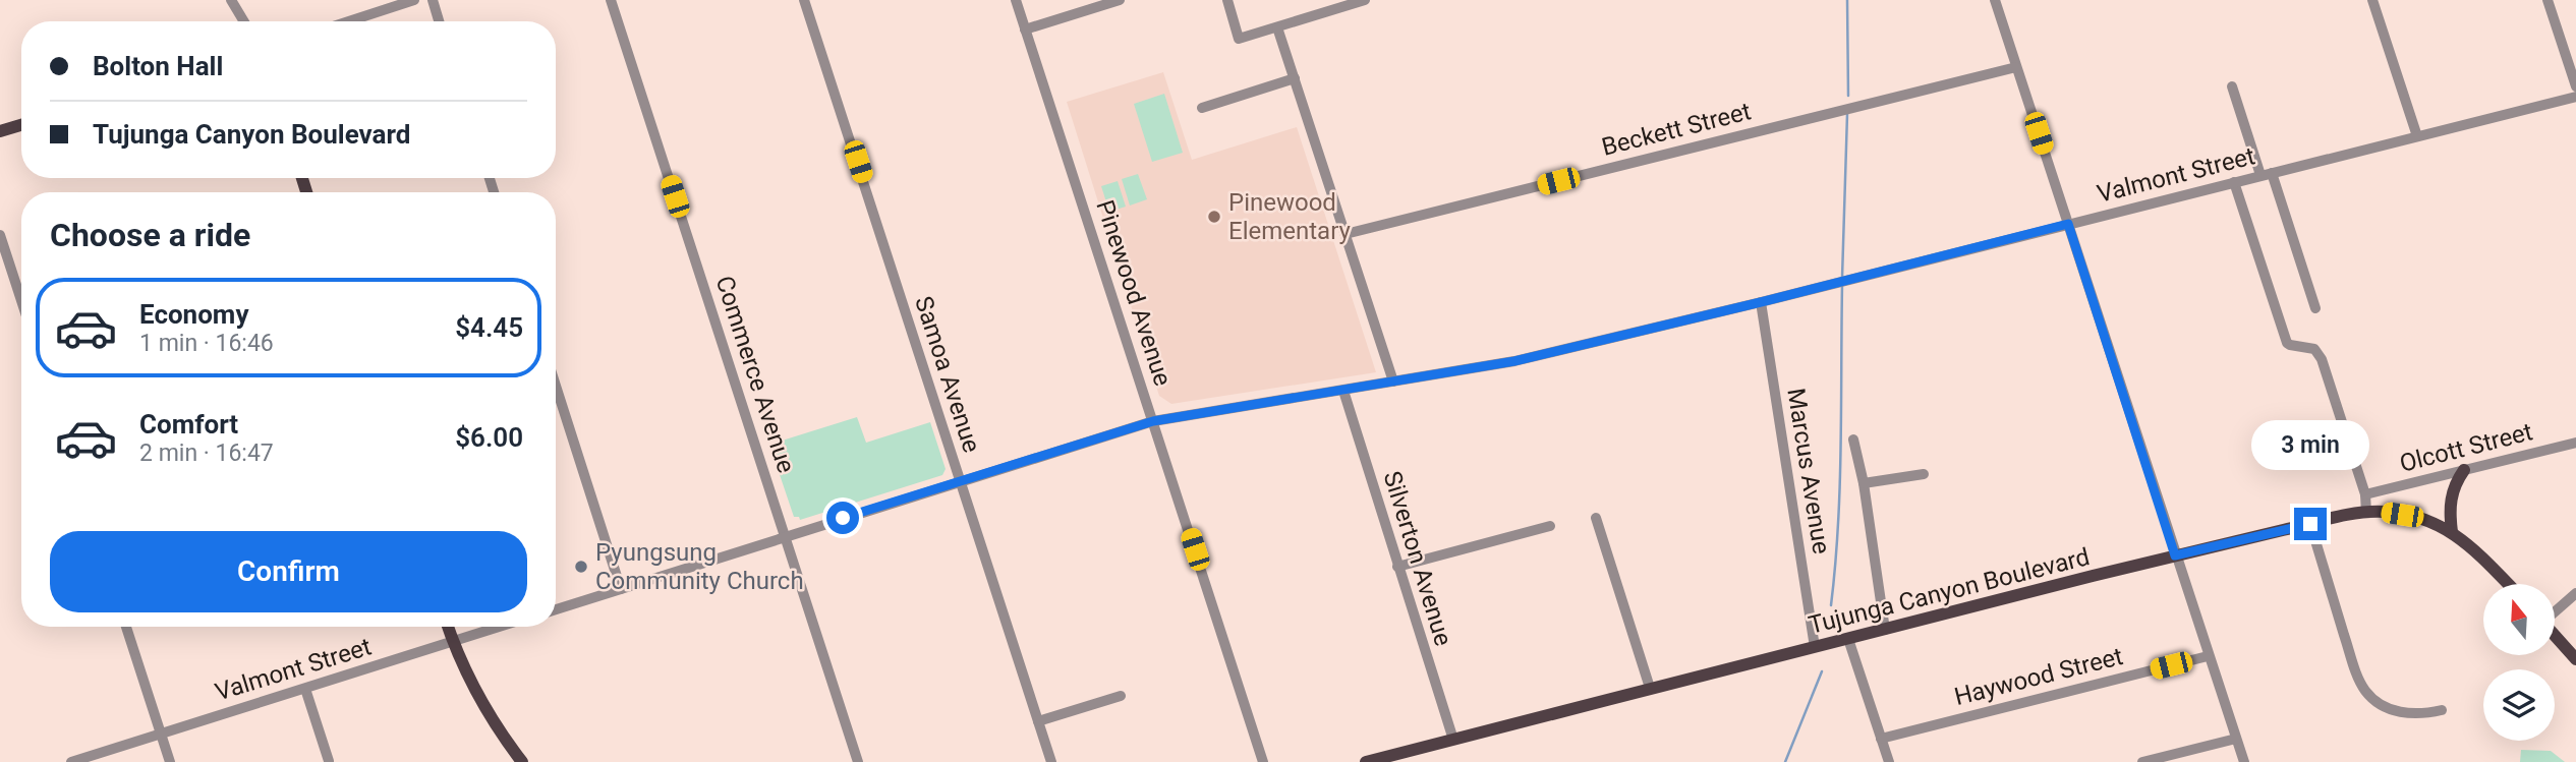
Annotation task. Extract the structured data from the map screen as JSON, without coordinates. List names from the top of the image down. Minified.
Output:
{"streets":{"main road":["Tujunga Canyon Boulevard"],"street":["Beckett Street","Valmont Street","Pinewood Avenue","Commerce Avenue","Samoa Avenue","Olcott Street","Marcus Avenue","Silverton Avenue","Haywood Street"]},"crossings":[["Valmont Street","Pinewood Avenue"],["Valmont Street","Commerce Avenue"],["Valmont Street","Samoa Avenue"],["Valmont Street","Marcus Avenue"],["Valmont Street","Silverton Avenue"],["Marcus Avenue","Tujunga Canyon Boulevard"],["Silverton Avenue","Tujunga Canyon Boulevard"]],"places":["Pinewood Elementary","Pyungsung Community Church"],"north":"top","page":{"banner":["Bolton Hall","Tujunga Canyon Boulevard"],"heading":"Choose a ride","list":[{"name":"Economy","note":"1 min · 16:46","value":"$4.45"},{"name":"Comfort","note":"2 min · 16:47","value":"$6.00"}],"bubble":"3 min","buttons":"Confirm"}}
